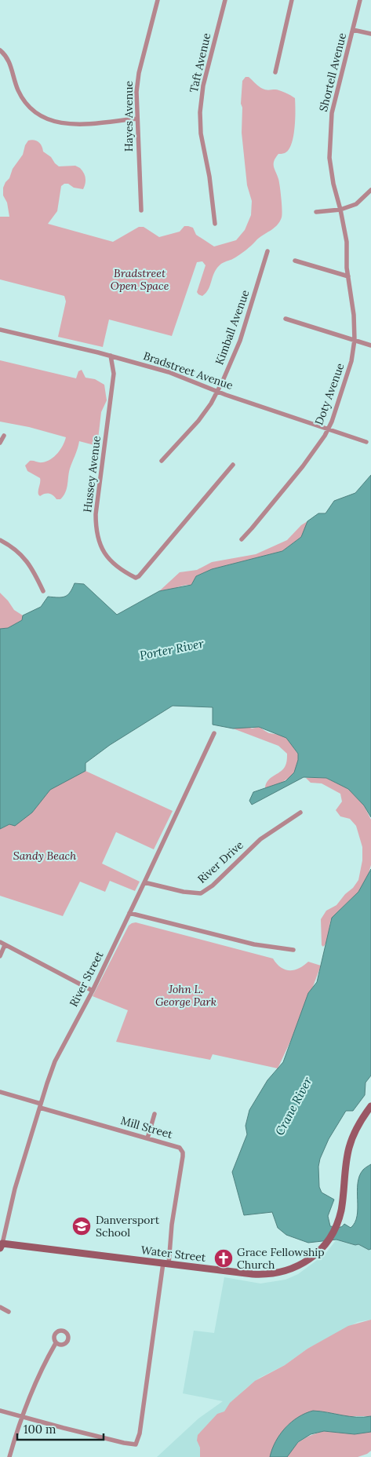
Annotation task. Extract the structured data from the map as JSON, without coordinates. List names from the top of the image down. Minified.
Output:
{"streets":{"main road":["Water Street"],"street":["Taft Avenue","Shortell Avenue","Hayes Avenue","Kimball Avenue","Bradstreet Avenue","Doty Avenue","Hussey Avenue","River Drive","River Street","Mill Street"]},"crossings":[["Shortell Avenue","Doty Avenue"],["Kimball Avenue","Bradstreet Avenue"],["Bradstreet Avenue","Doty Avenue"],["Bradstreet Avenue","Hussey Avenue"],["River Drive","River Street"],["River Street","Mill Street"],["River Street","Water Street"],["Mill Street","Water Street"]],"water":["Porter River","Crane River"],"parks":["Bradstreet Open Space","Sandy Beach","John L. George Park"],"places":{"school or university":["Danversport School"],"church":["Grace Fellowship Church"]},"scale_bar":"100 m"}
